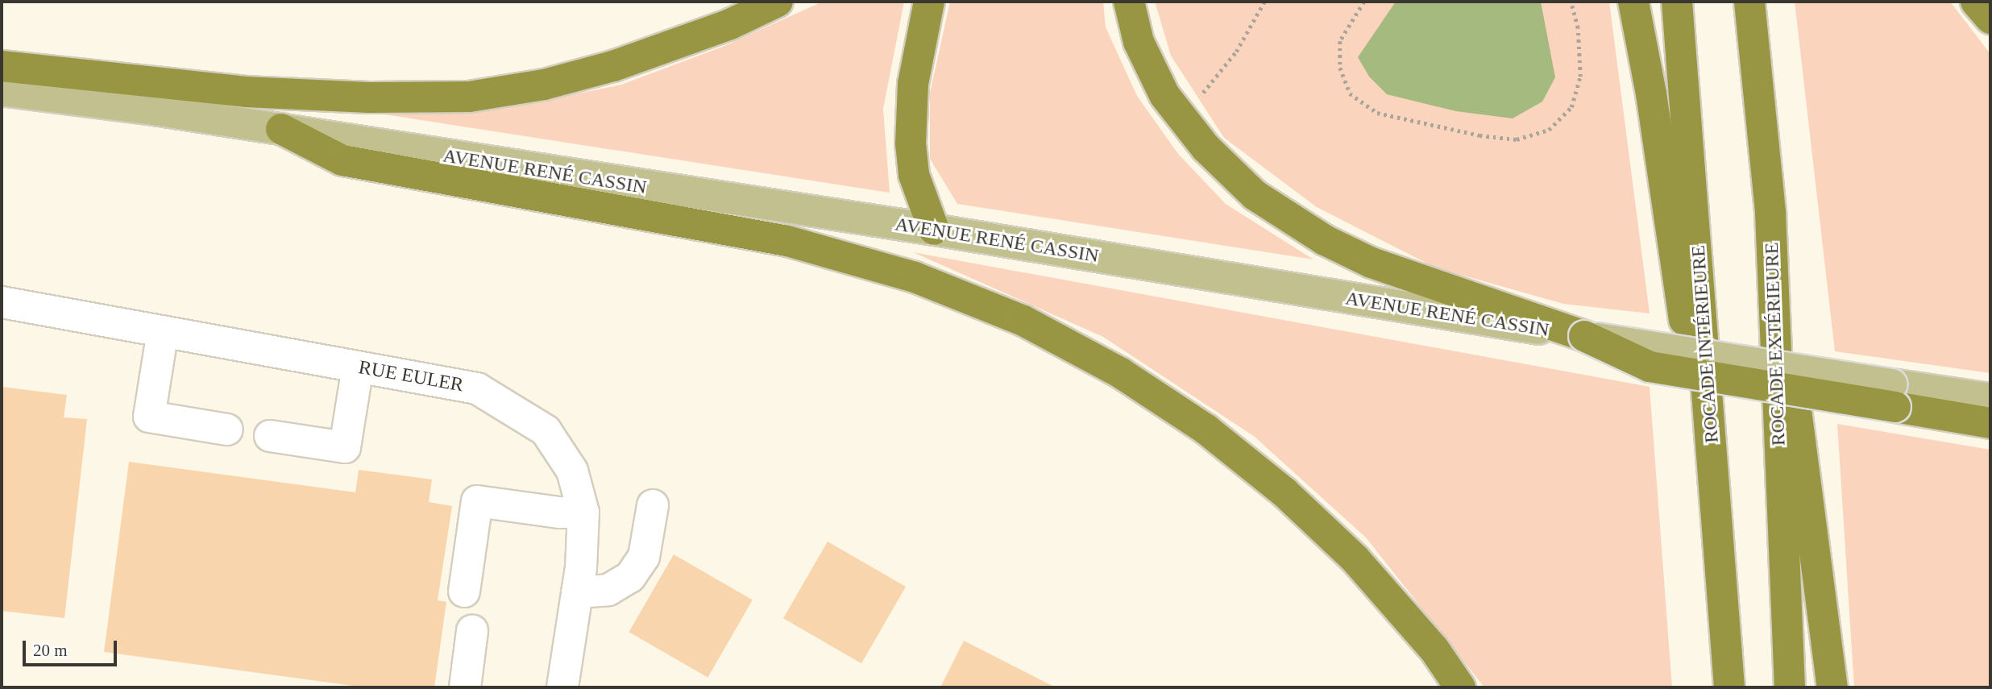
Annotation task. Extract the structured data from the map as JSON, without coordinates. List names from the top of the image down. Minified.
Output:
{"streets":{"highway":["ROCADE INTÉRIEURE","ROCADE EXTÉRIEURE"],"main road":["AVENUE RENÉ CASSIN"],"street":["RUE EULER"]},"scale_bar":"20 m"}
